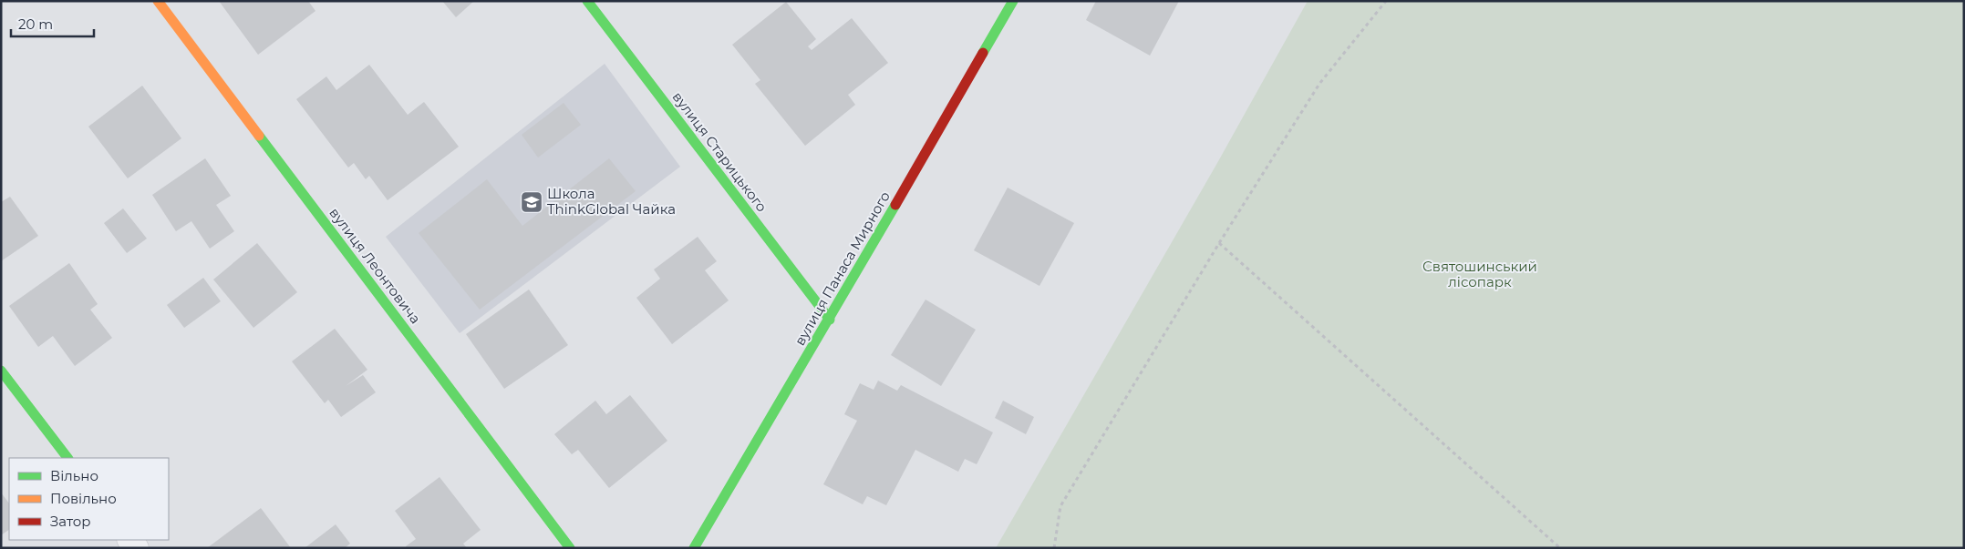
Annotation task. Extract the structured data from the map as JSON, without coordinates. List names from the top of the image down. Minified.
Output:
{"streets":{"street":["вулиця Старицького","вулиця Леонтовича","вулиця Панаса Мирного"]},"crossings":[["вулиця Старицького","вулиця Панаса Мирного"]],"parks":["Святошинський лісопарк"],"places":{"school or university":["Школа ThinkGlobal Чайка"]},"legend":["Вільно","Повільно","Затор"],"scale_bar":"20 m"}
